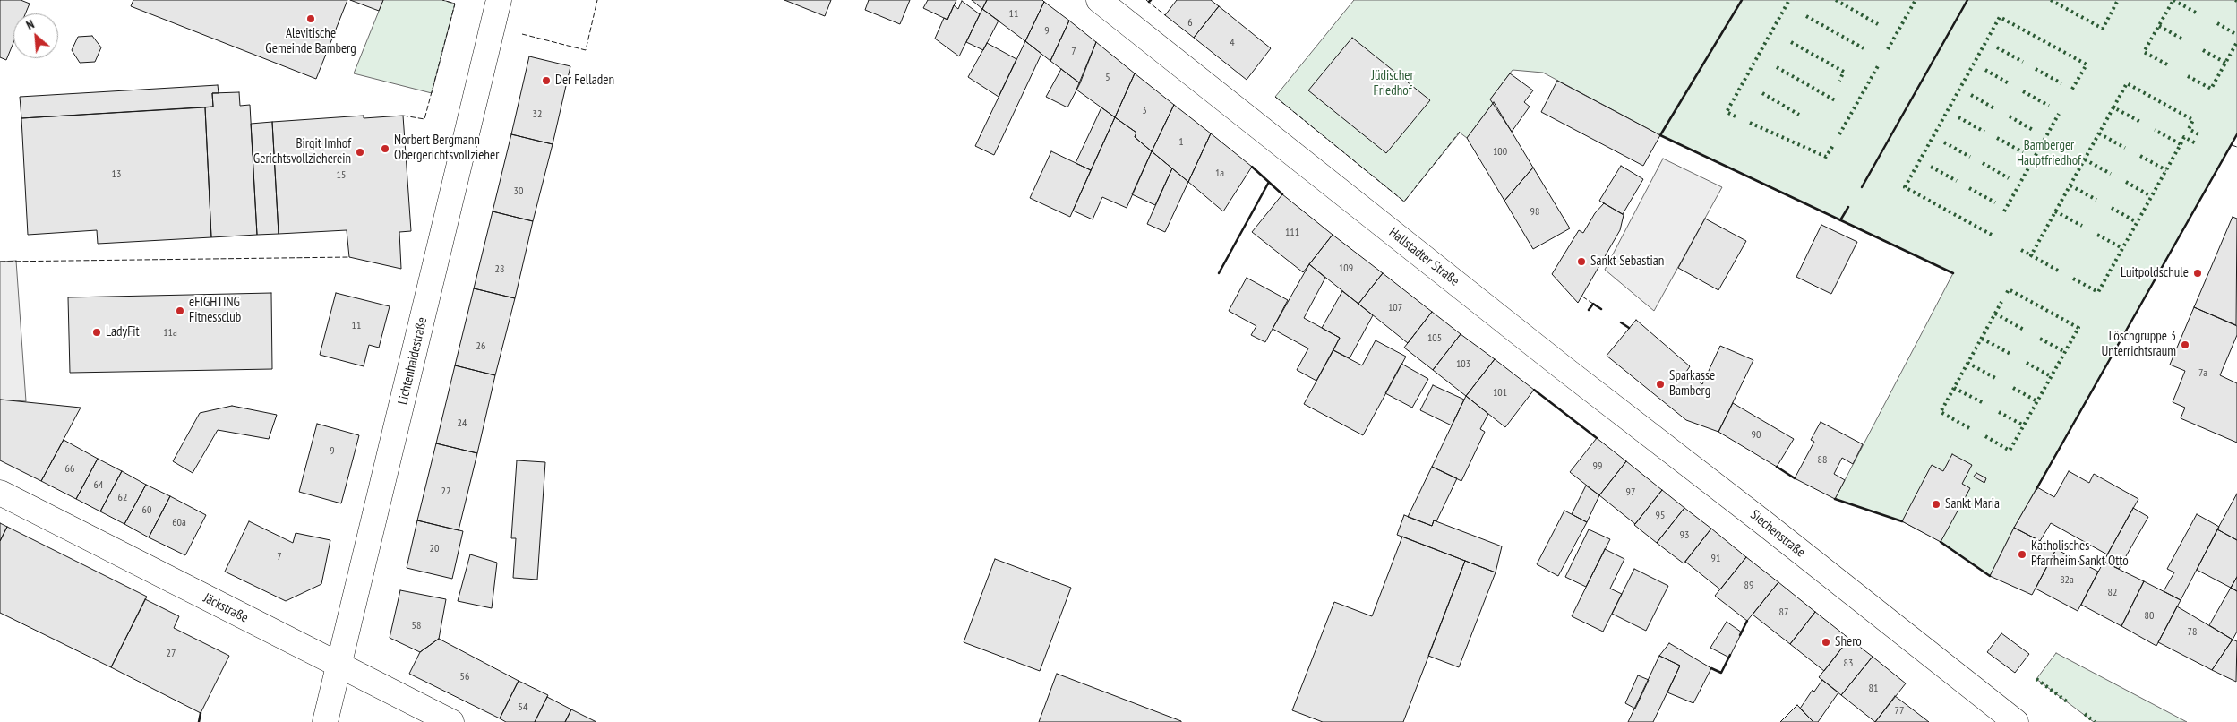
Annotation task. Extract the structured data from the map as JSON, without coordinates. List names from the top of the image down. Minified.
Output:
{"streets":{"street":["Hallstadter Straße","Lichtenhaidestraße","Siechenstraße","Jäckstraße"]},"crossings":[["Hallstadter Straße","Siechenstraße"],["Lichtenhaidestraße","Jäckstraße"]],"parks":["Jüdischer Friedhof","Bamberger Hauptfriedhof"],"places":["Alevitische Gemeinde Bamberg","Der Felladen","Norbert Bergmann Obergerichtsvollzieher","Birgit Imhof Gerichtsvollzieherein","Sankt Sebastian","Luitpoldschule","eFIGHTING Fitnessclub","LadyFit","Löschgruppe 3 Unterrichtsraum","Sparkasse Bamberg","Sankt Maria","Katholisches Pfarrheim Sankt Otto","Shero"],"house_numbers":["11","6","9","4","7","5","3","32","1","100","1a","13","15","30","98","111","109","28","107","11","11a","105","26","103","7a","101","24","90","9","88","99","66","64","22","97","62","60","95","60a","93","20","7","91","82a","89","82","87","80","58","78","27","83","56","81","54","77"],"north":"top left"}
